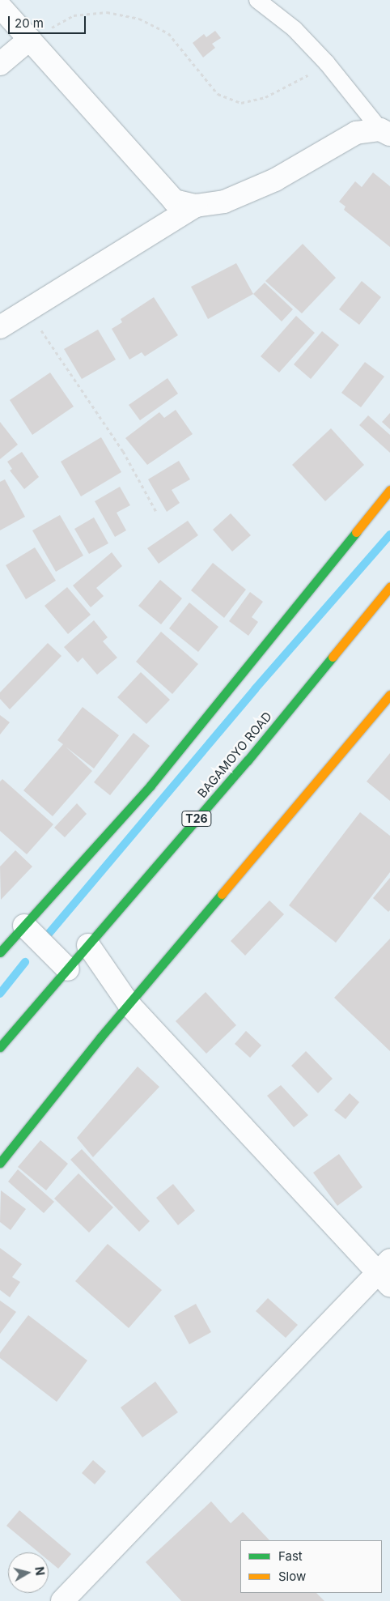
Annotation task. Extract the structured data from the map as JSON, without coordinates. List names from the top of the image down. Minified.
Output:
{"streets":{"main road":["BAGAMOYO ROAD","T26"]},"legend":["Fast","Slow"],"scale_bar":"20 m","north":"right"}
